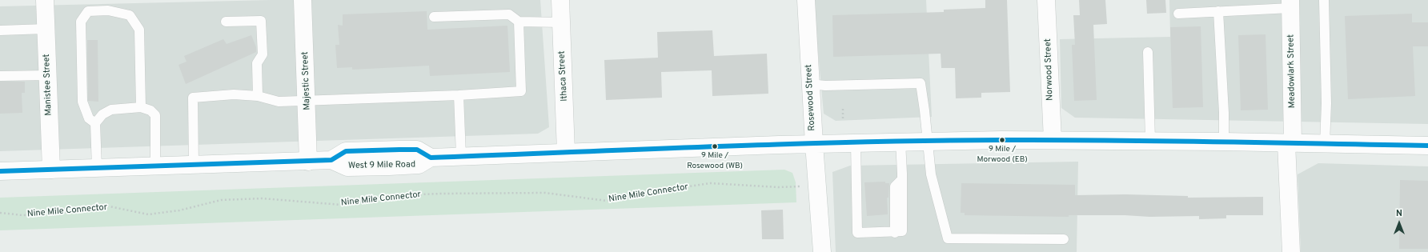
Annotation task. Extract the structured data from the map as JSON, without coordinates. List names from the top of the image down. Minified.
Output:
{"streets":{"main road":["Norwood Street","Meadowlark Street","Ithaca Street","Majestic Street","Manistee Street","Rosewood Street","West 9 Mile Road"],"path":["Nine Mile Connector"]},"crossings":[["Norwood Street","West 9 Mile Road"],["Meadowlark Street","West 9 Mile Road"],["Ithaca Street","West 9 Mile Road"],["Majestic Street","West 9 Mile Road"],["Manistee Street","West 9 Mile Road"],["Rosewood Street","West 9 Mile Road"]],"places":["9 Mile / Morwood (EB)","9 Mile / Rosewood (WB)"],"north":"top"}
